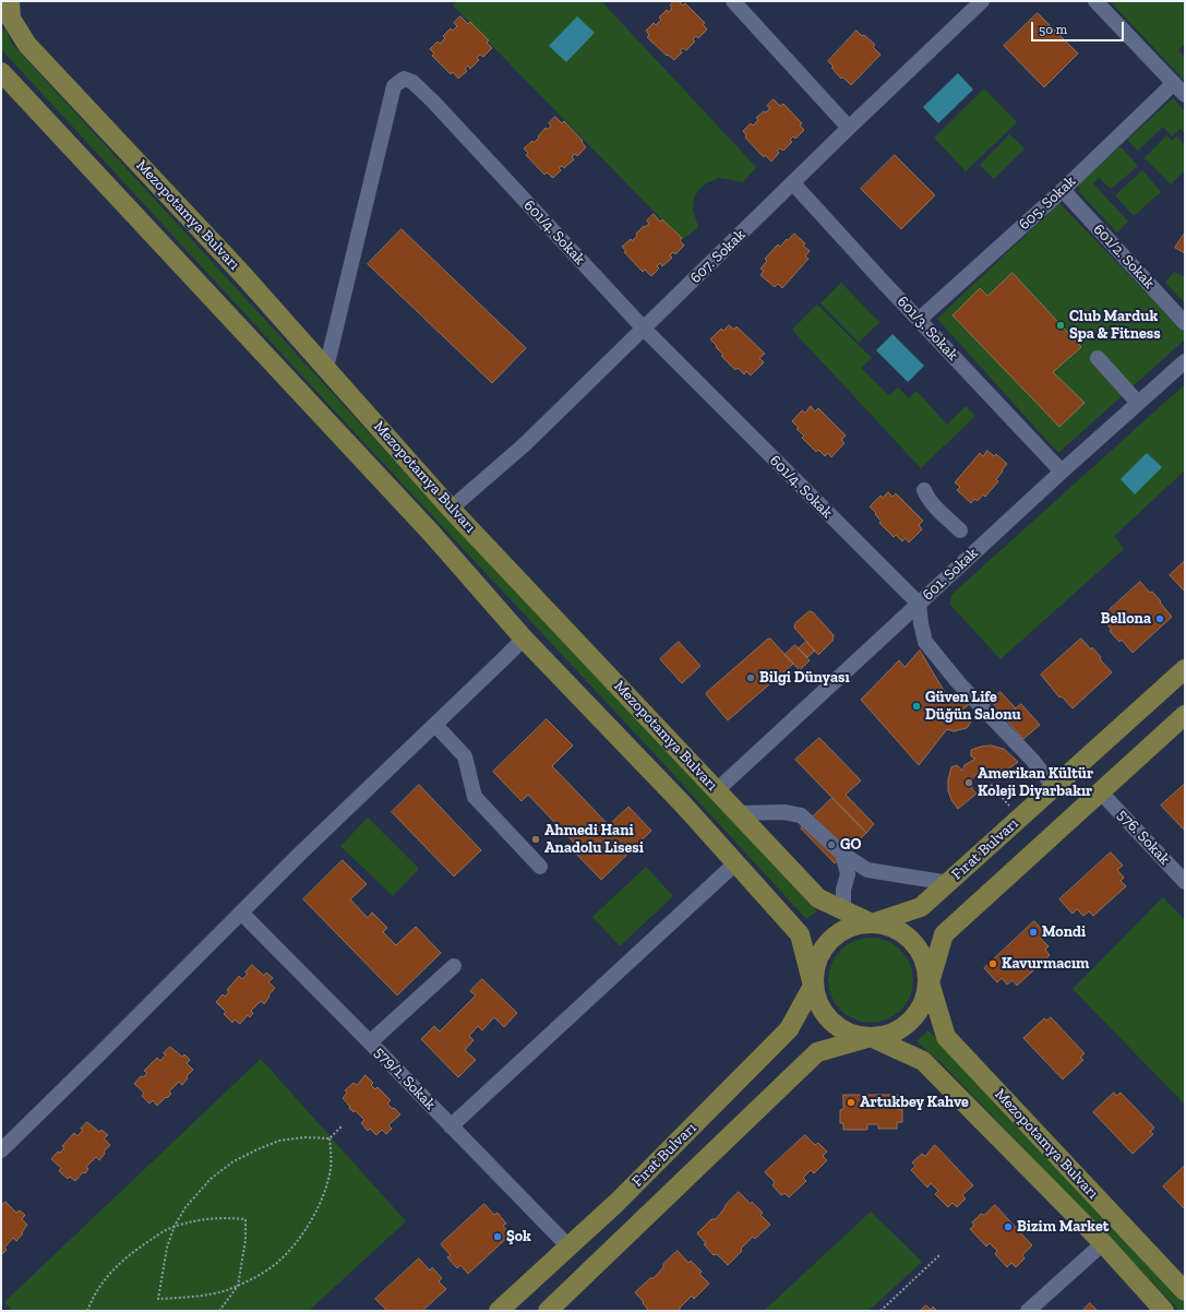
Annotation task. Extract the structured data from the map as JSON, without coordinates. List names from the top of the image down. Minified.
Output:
{"streets":{"main road":["Mezopotamya Bulvarı","Fırat Bulvarı"],"street":["605. Sokak","601/4. Sokak","607. Sokak","601/2. Sokak","601/3. Sokak","601. Sokak","576. Sokak","579/1. Sokak"]},"crossings":[["605. Sokak","601/2. Sokak"],["605. Sokak","601/3. Sokak"],["Mezopotamya Bulvarı","601/4. Sokak"],["Mezopotamya Bulvarı","607. Sokak"],["Mezopotamya Bulvarı","601. Sokak"],["Mezopotamya Bulvarı","Fırat Bulvarı"],["601/4. Sokak","607. Sokak"],["601/4. Sokak","601. Sokak"],["607. Sokak","601/3. Sokak"],["601/3. Sokak","601. Sokak"],["Fırat Bulvarı","579/1. Sokak"]],"places":["Club Marduk Spa & Fitness","Bellona","Bilgi Dünyası","Güven Life Düğün Salonu","Amerikan Kültür Koleji Diyarbakır","Ahmedi Hani Anadolu Lisesi","GO","Mondi","Kavurmacım","Artukbey Kahve","Bizim Market","Şok"],"scale_bar":"50 m"}
